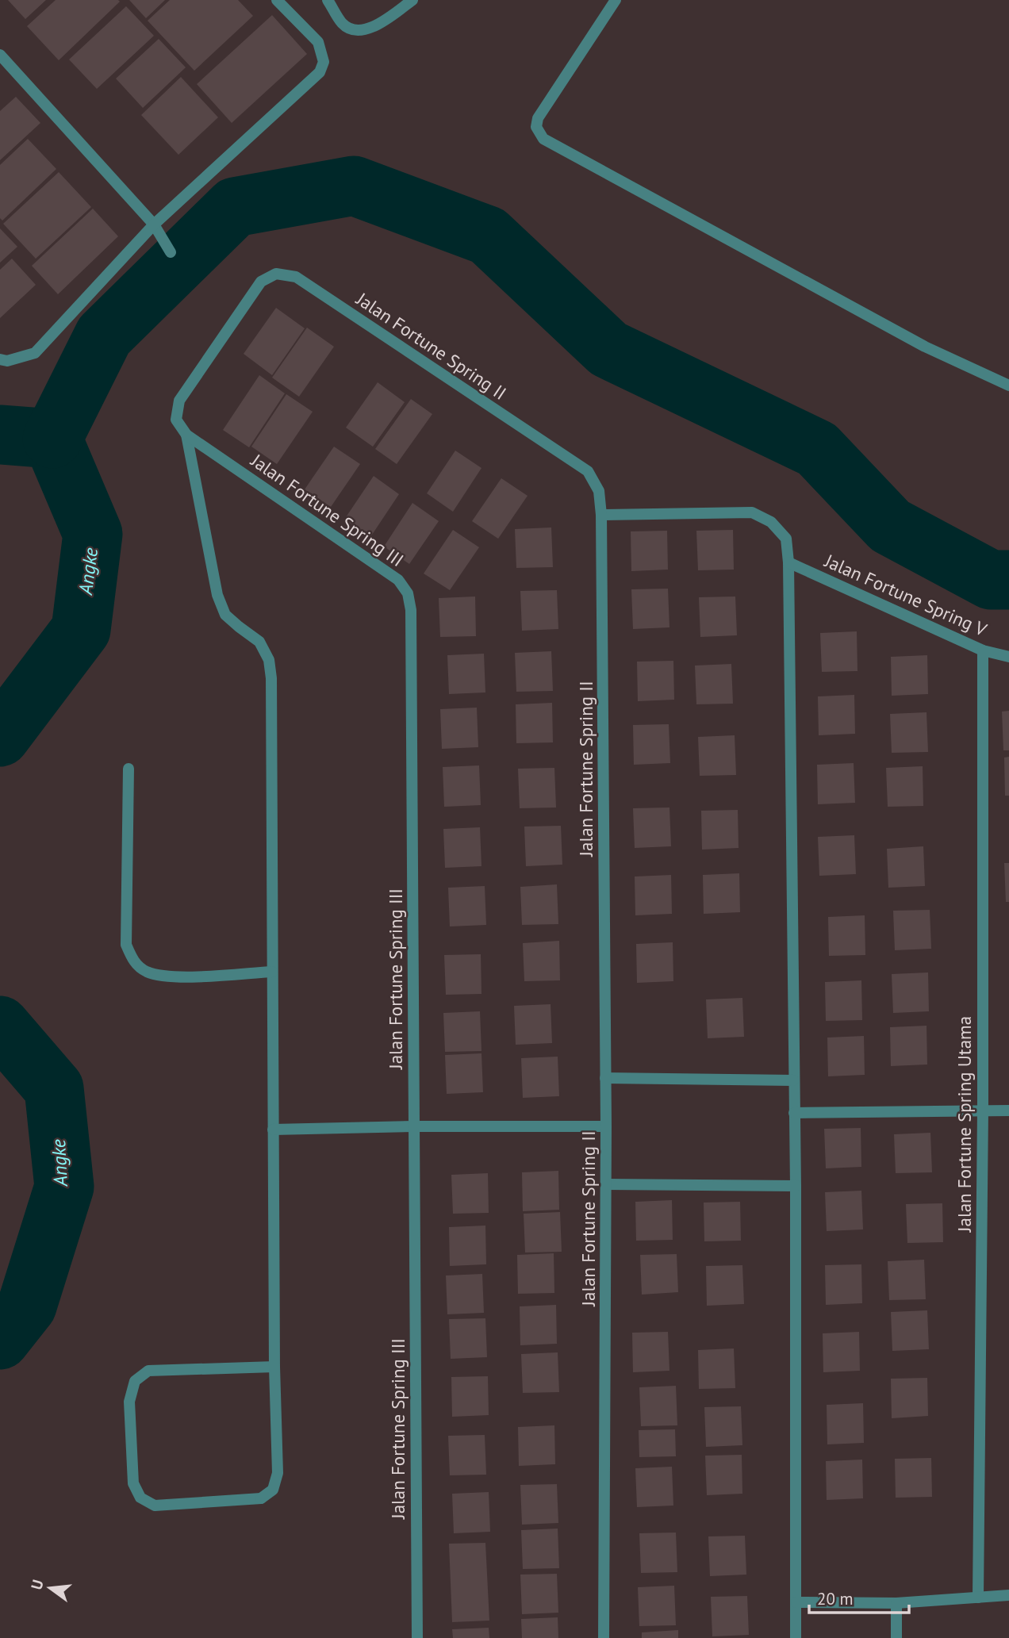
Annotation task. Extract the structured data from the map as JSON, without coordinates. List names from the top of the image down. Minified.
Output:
{"streets":{"street":["Jalan Fortune Spring II","Jalan Fortune Spring III","Jalan Fortune Spring V","Jalan Fortune Spring Utama"]},"crossings":[["Jalan Fortune Spring II","Jalan Fortune Spring III"],["Jalan Fortune Spring V","Jalan Fortune Spring Utama"]],"water":["Angke"],"scale_bar":"20 m","north":"left"}
